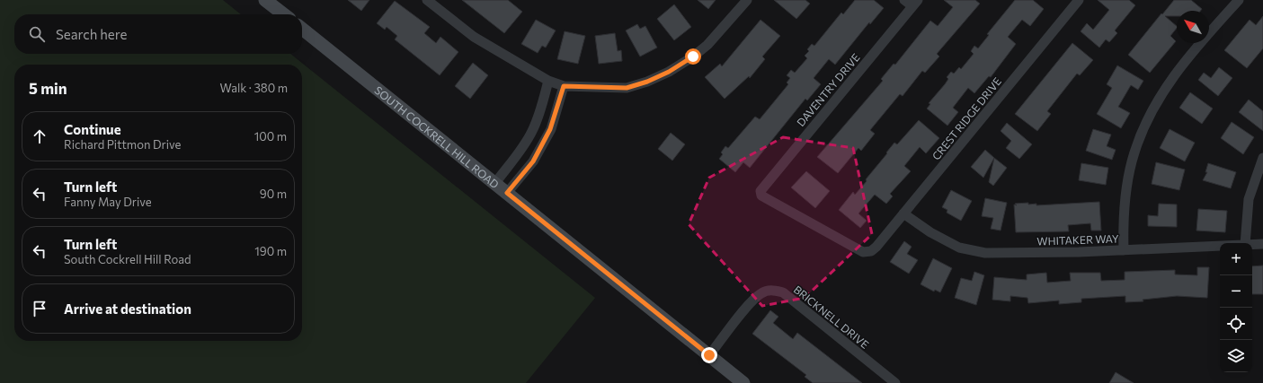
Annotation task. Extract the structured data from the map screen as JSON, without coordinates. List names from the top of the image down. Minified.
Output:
{"streets":{"main road":["SOUTH COCKRELL HILL ROAD"],"street":["DAVENTRY DRIVE","CREST RIDGE DRIVE","WHITAKER WAY","BRICKNELL DRIVE"]},"crossings":[["DAVENTRY DRIVE","CREST RIDGE DRIVE"],["CREST RIDGE DRIVE","WHITAKER WAY"],["SOUTH COCKRELL HILL ROAD","BRICKNELL DRIVE"]],"north":"top left","page":{"search":"Search here","heading":["5 min","Walk · 380 m"],"list":[["Continue","Richard Pittmon Drive","100 m"],["Turn left","Fanny May Drive","90 m"],["Turn left","South Cockrell Hill Road","190 m"],"Arrive at destination"],"map_buttons":["+","−"]}}
